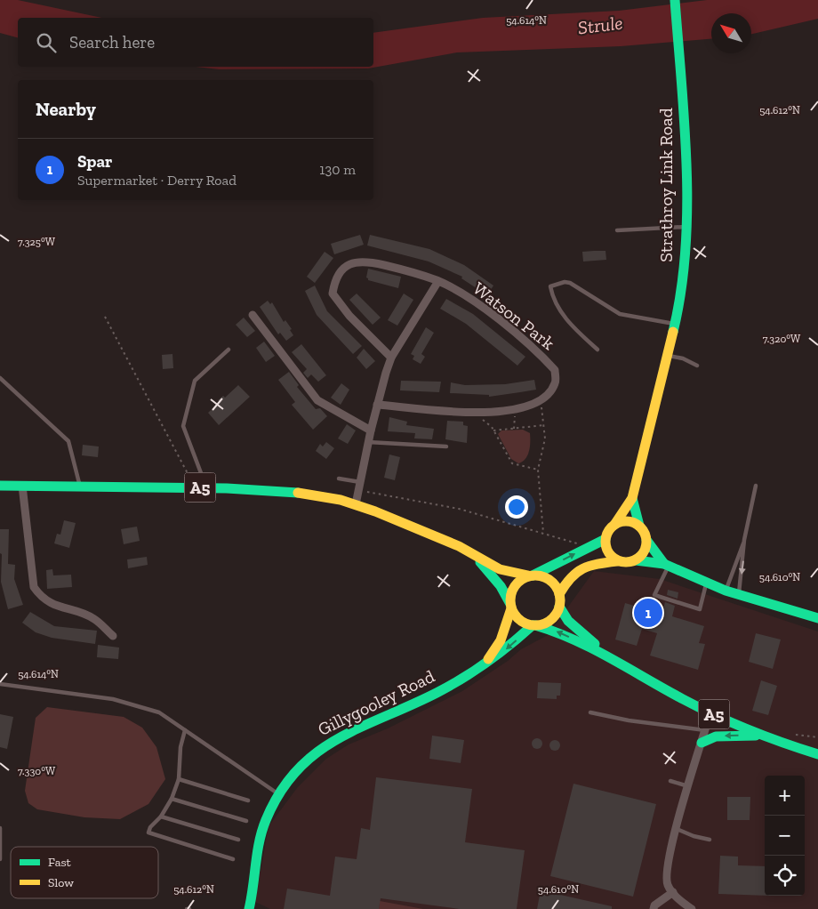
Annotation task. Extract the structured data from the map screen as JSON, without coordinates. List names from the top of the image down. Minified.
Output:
{"streets":{"main road":["Strathroy Link Road","A5","Gillygooley Road"],"street":["Watson Park"]},"crossings":[["A5","Gillygooley Road"]],"water":["Strule"],"legend":["Fast","Slow"],"north":"top left","page":{"search":"Search here","heading":"Nearby","list":[{"mark":"1","name":"Spar","note":"Supermarket · Derry Road","value":"130 m"}],"pins":"1","map_buttons":["+","−"]},"coordinates":["54.614°N","54.612°N","7.325°W","7.320°W","54.610°N","7.330°W"]}
